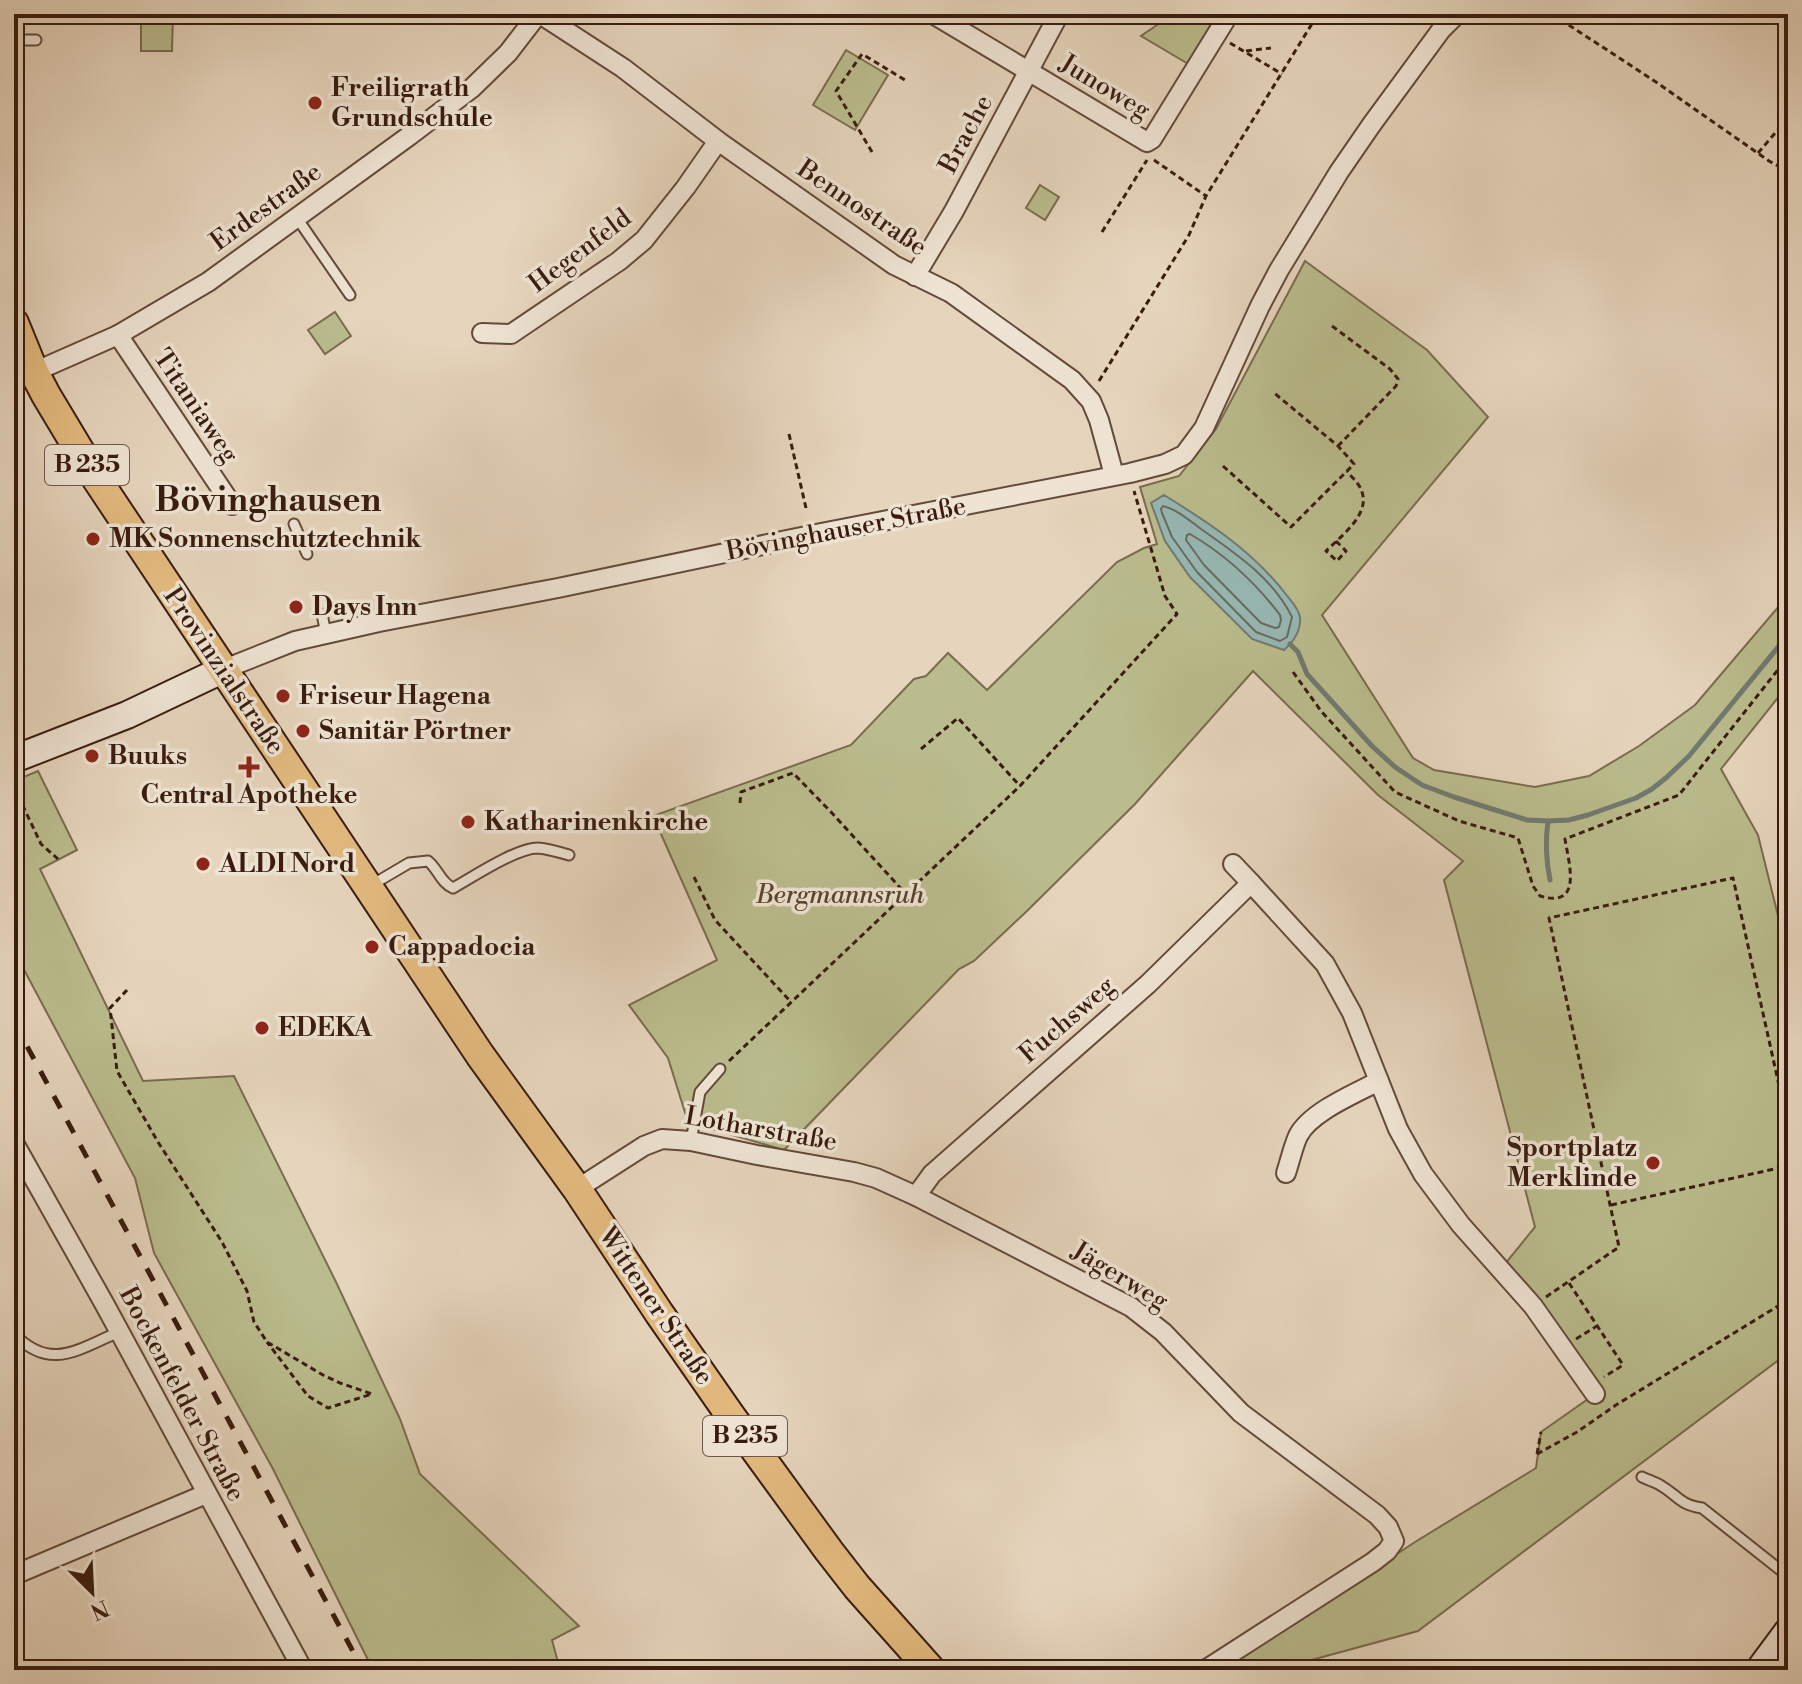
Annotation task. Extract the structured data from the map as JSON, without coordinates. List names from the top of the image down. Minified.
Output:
{"streets":{"main road":["B 235","Bövinghauser Straße","Provinzialstraße","Wittener Straße"],"street":["Junoweg","Brache","Erdestraße","Bennostraße","Hegenfeld","Titaniaweg","Fuchsweg","Lotharstraße","Jägerweg","Bockenfelder Straße"]},"crossings":[["Junoweg","Brache"],["Brache","Bennostraße"],["Erdestraße","Bennostraße"],["Erdestraße","Titaniaweg"],["Erdestraße","Provinzialstraße"],["Bennostraße","Hegenfeld"],["Bennostraße","Bövinghauser Straße"],["Bövinghauser Straße","Provinzialstraße"],["Provinzialstraße","Wittener Straße"],["Fuchsweg","Jägerweg"],["Lotharstraße","Jägerweg"],["Lotharstraße","Wittener Straße"]],"districts":["Bövinghausen"],"parks":["Bergmannsruh"],"places":{"other":["Freiligrath Grundschule","MK Sonnenschutztechnik","Days Inn","Friseur Hagena","Sanitär Pörtner","Buuks","Katharinenkirche","ALDI Nord","Cappadocia","EDEKA","Sportplatz Merklinde"],"health":["Central Apotheke"]},"north":"bottom right"}
